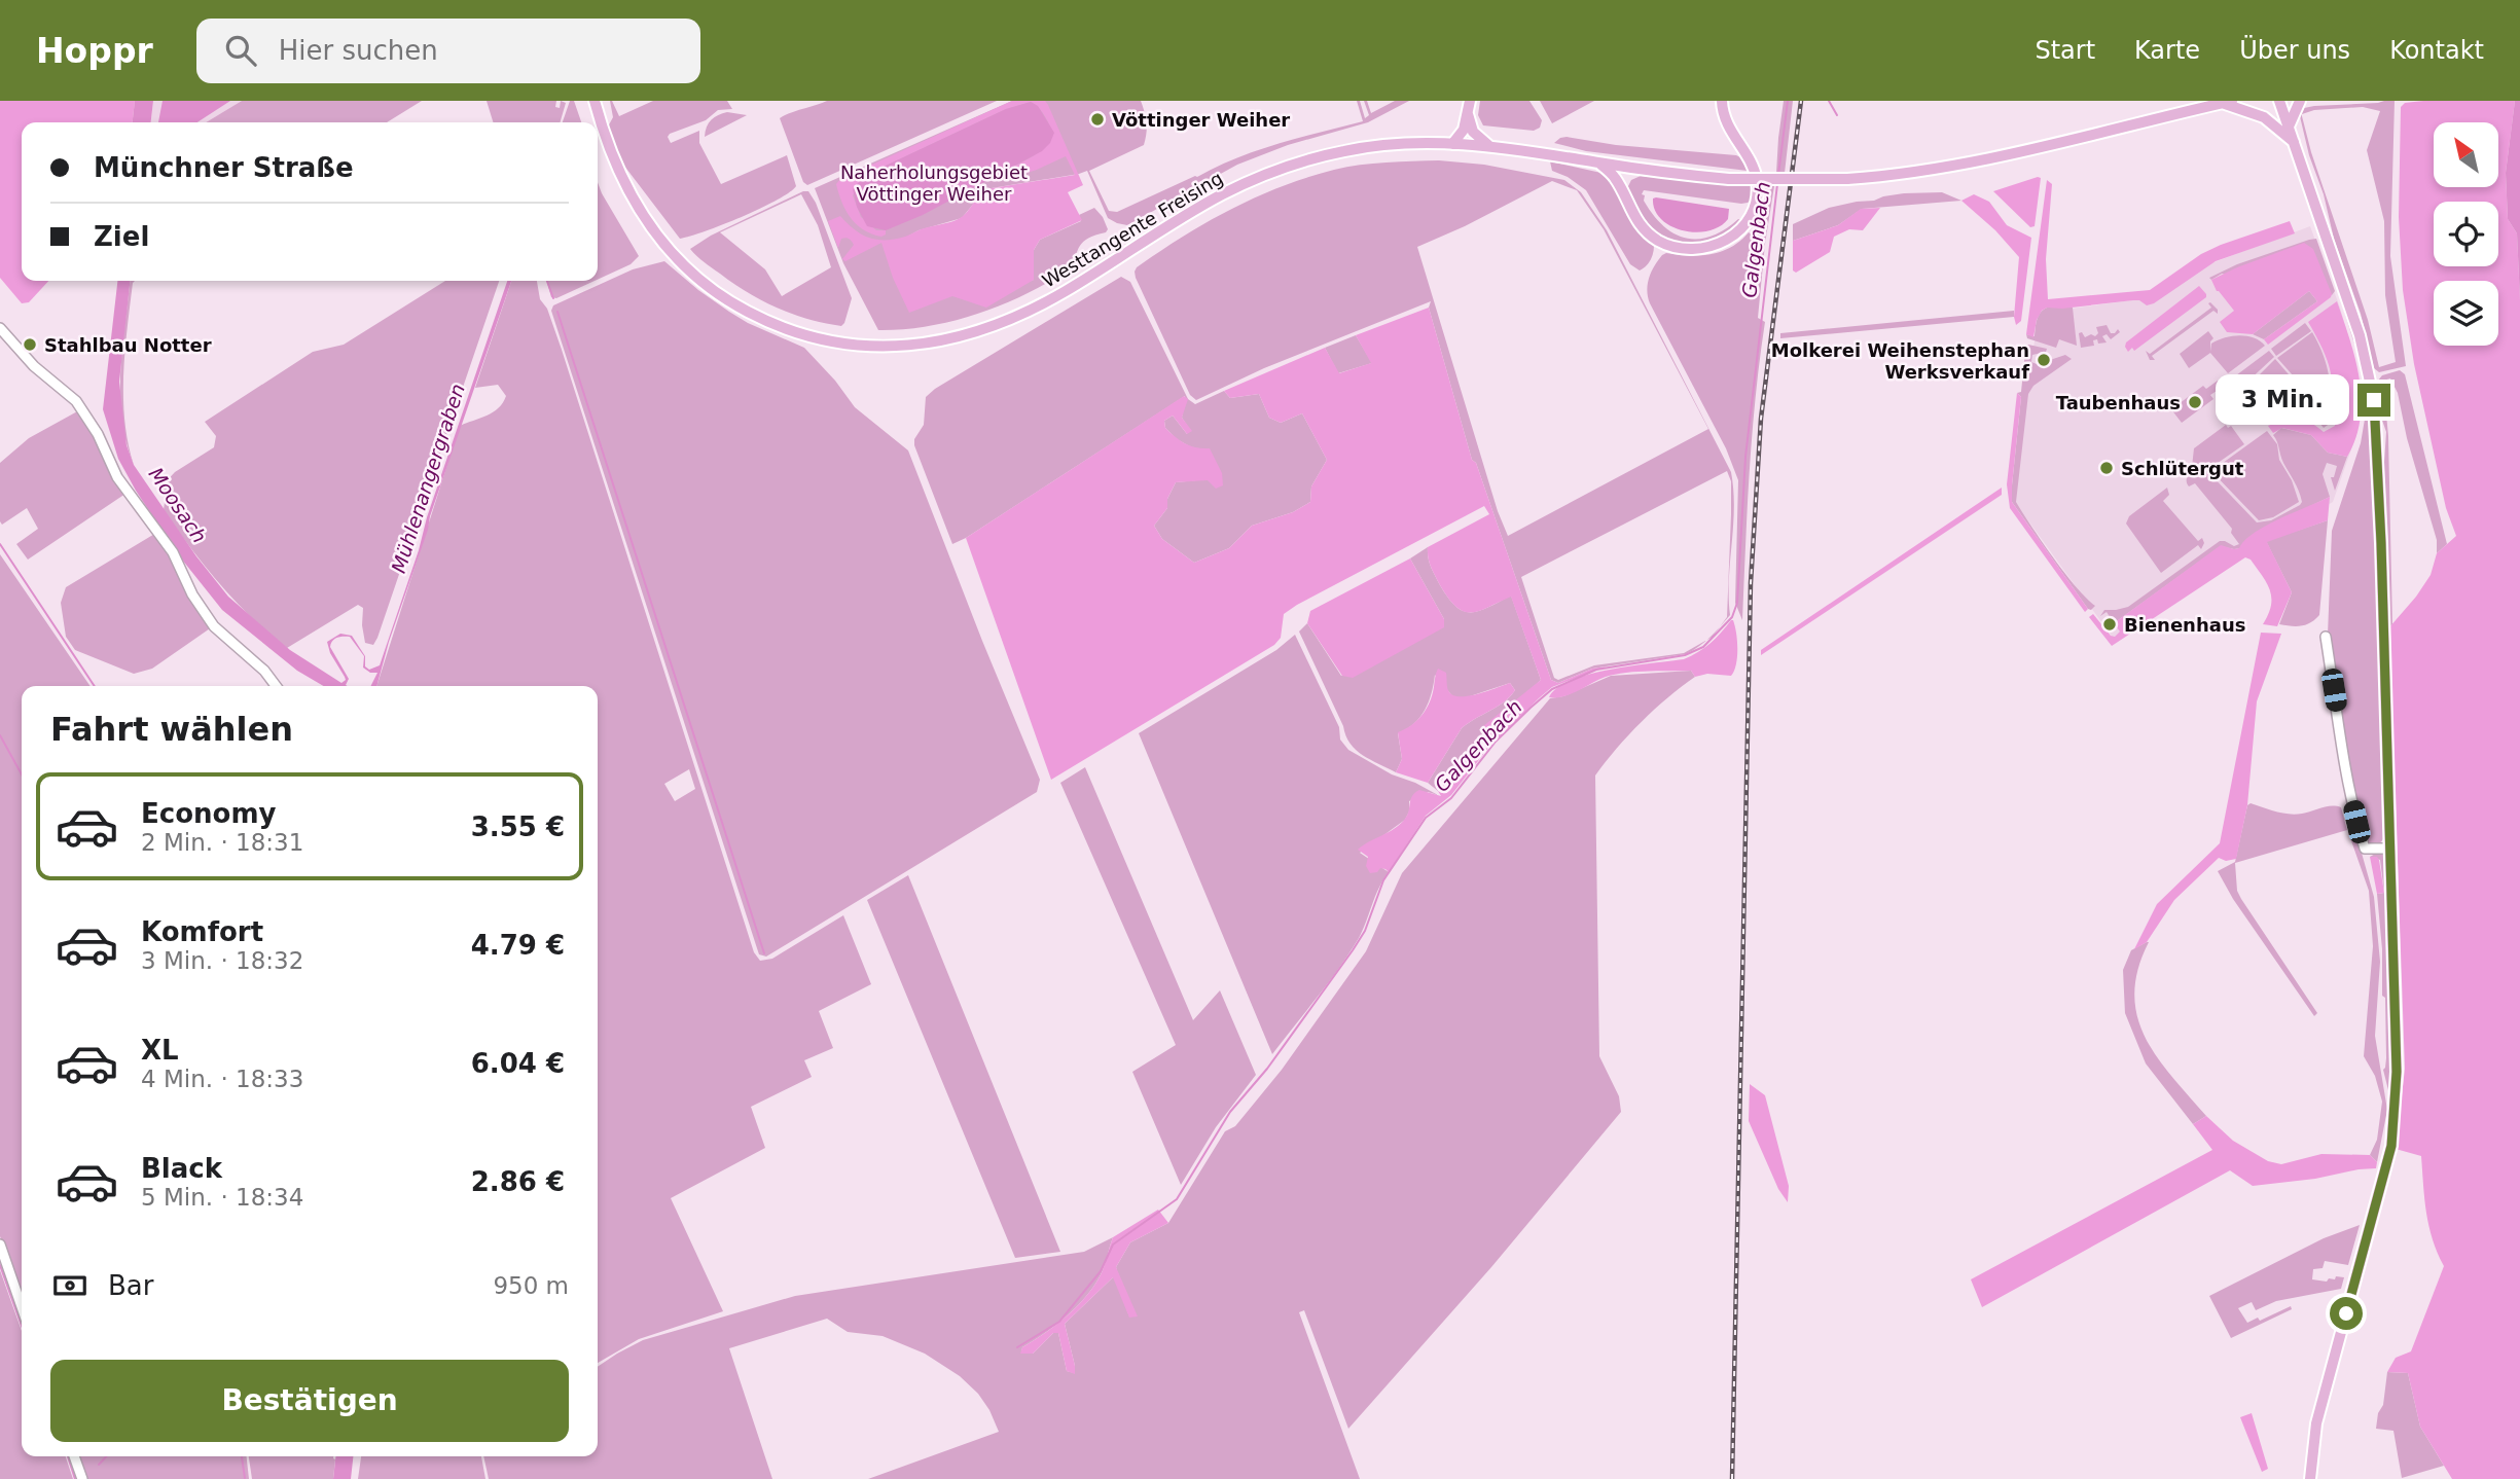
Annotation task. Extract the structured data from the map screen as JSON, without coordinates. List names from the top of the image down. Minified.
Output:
{"streets":{"main road":["Westtangente Freising"]},"water":["Galgenbach","Mühlenangergraben","Moosach"],"parks":["Naherholungsgebiet Vöttinger Weiher"],"places":["Vöttinger Weiher","Stahlbau Notter","Molkerei Weihenstephan Werksverkauf","Taubenhaus","Schlütergut","Bienenhaus"],"north":"top left","page":{"header":"Hoppr","search":"Hier suchen","nav":["Start","Karte","Über uns","Kontakt"],"banner":["Münchner Straße","Ziel"],"bubble":"3 Min.","heading":"Fahrt wählen","list":[{"name":"Economy","note":"2 Min. · 18:31","value":"3.55 €"},{"name":"Komfort","note":"3 Min. · 18:32","value":"4.79 €"},{"name":"XL","note":"4 Min. · 18:33","value":"6.04 €"},{"name":"Black","note":"5 Min. · 18:34","value":"2.86 €"}],"pay":["Bar","950 m"],"buttons":"Bestätigen"}}
